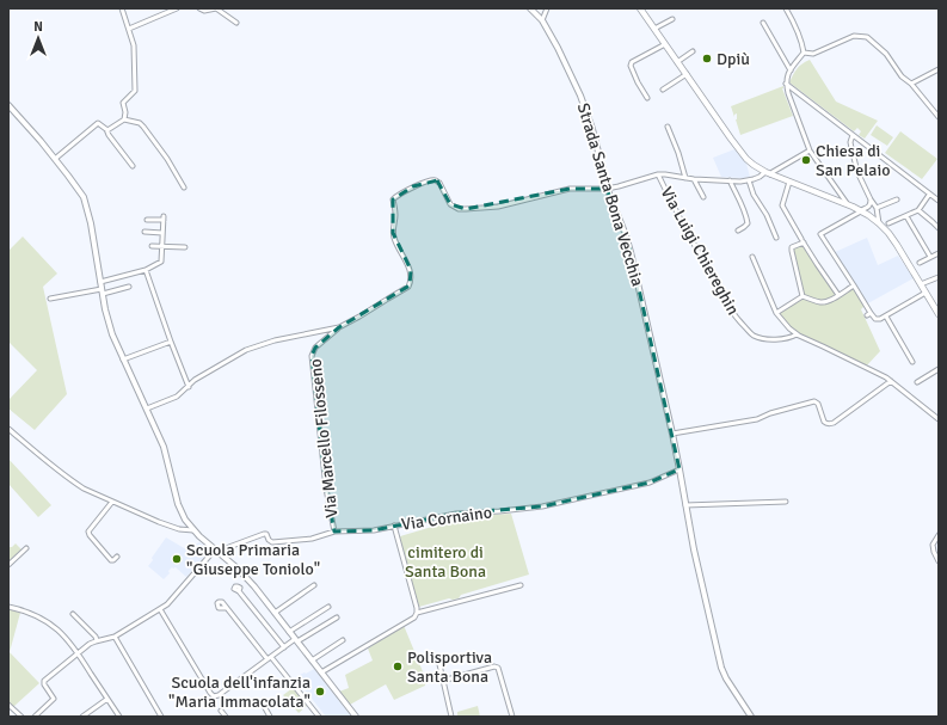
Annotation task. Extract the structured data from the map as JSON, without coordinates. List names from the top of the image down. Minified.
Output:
{"streets":{"street":["Strada Santa Bona Vecchia","Via Luigi Chiereghin","Via Marcello Filosseno","Via Cornaino"]},"crossings":[["Strada Santa Bona Vecchia","Via Cornaino"],["Via Marcello Filosseno","Via Cornaino"]],"parks":["cimitero di Santa Bona"],"places":["Dpiù","Chiesa di San Pelaio","Scuola Primaria \"Giuseppe Toniolo\"","Polisportiva Santa Bona","Scuola dell'infanzia \"Maria Immacolata\""],"north":"top"}
